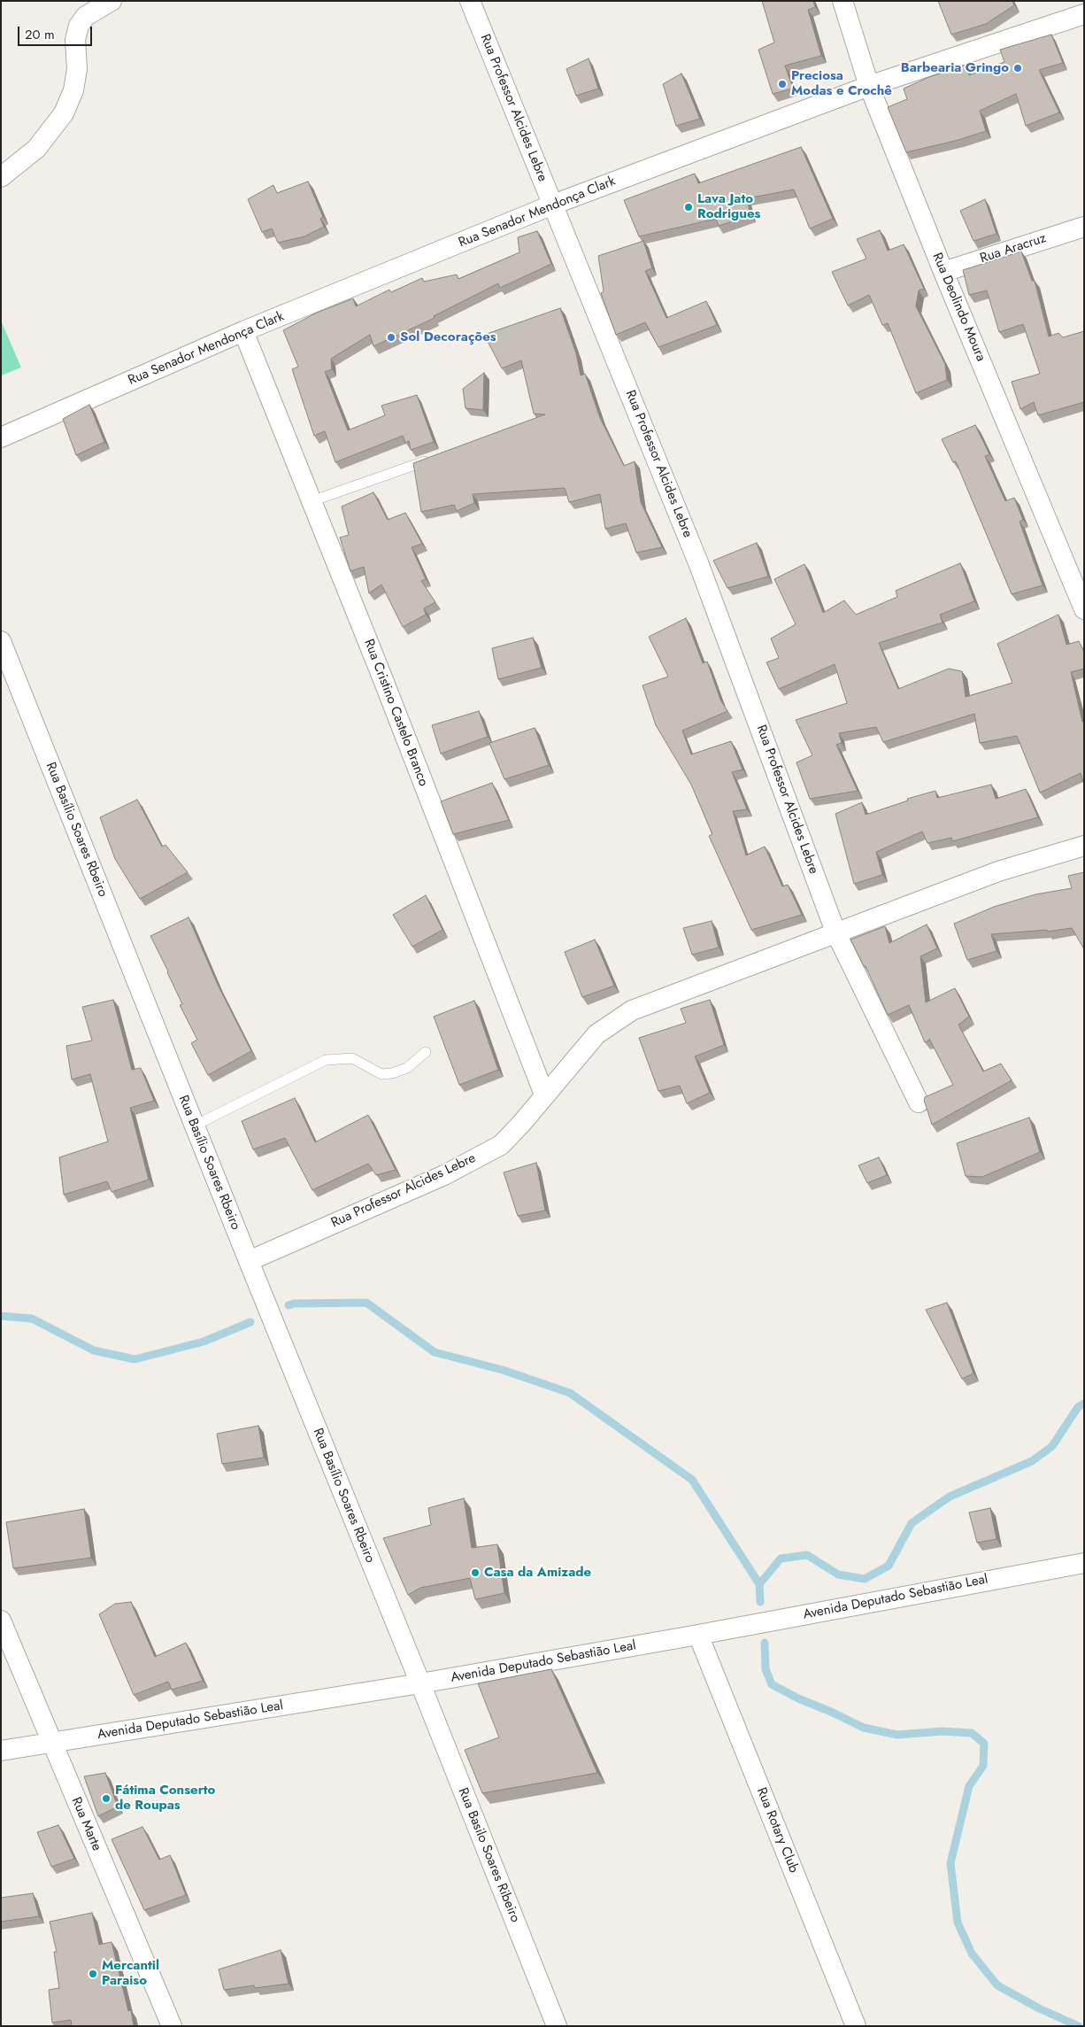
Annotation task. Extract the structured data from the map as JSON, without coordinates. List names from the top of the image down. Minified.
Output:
{"streets":{"street":["Rua Professor Alcides Lebre","Rua Senador Mendonça Clark","Rua Aracruz","Rua Deolindo Moura","Rua Cristino Castelo Branco","Rua Basílio Soares Rbeiro","Avenida Deputado Sebastião Leal","Rua Marte","Rua Rotary Club","Rua Basilo Soares Ribeiro"]},"crossings":[["Rua Professor Alcides Lebre","Rua Senador Mendonça Clark"],["Rua Professor Alcides Lebre","Rua Cristino Castelo Branco"],["Rua Professor Alcides Lebre","Rua Basílio Soares Rbeiro"],["Rua Senador Mendonça Clark","Rua Deolindo Moura"],["Rua Senador Mendonça Clark","Rua Cristino Castelo Branco"],["Rua Aracruz","Rua Deolindo Moura"],["Rua Basílio Soares Rbeiro","Avenida Deputado Sebastião Leal"],["Rua Basílio Soares Rbeiro","Rua Basilo Soares Ribeiro"],["Avenida Deputado Sebastião Leal","Rua Marte"],["Avenida Deputado Sebastião Leal","Rua Rotary Club"],["Avenida Deputado Sebastião Leal","Rua Basilo Soares Ribeiro"]],"places":["Barbearia Gringo","Preciosa Modas e Crochê","Lava Jato Rodrigues","Sol Decorações","Casa da Amizade","Fátima Conserto de Roupas","Mercantil Paraiso"],"scale_bar":"20 m"}
